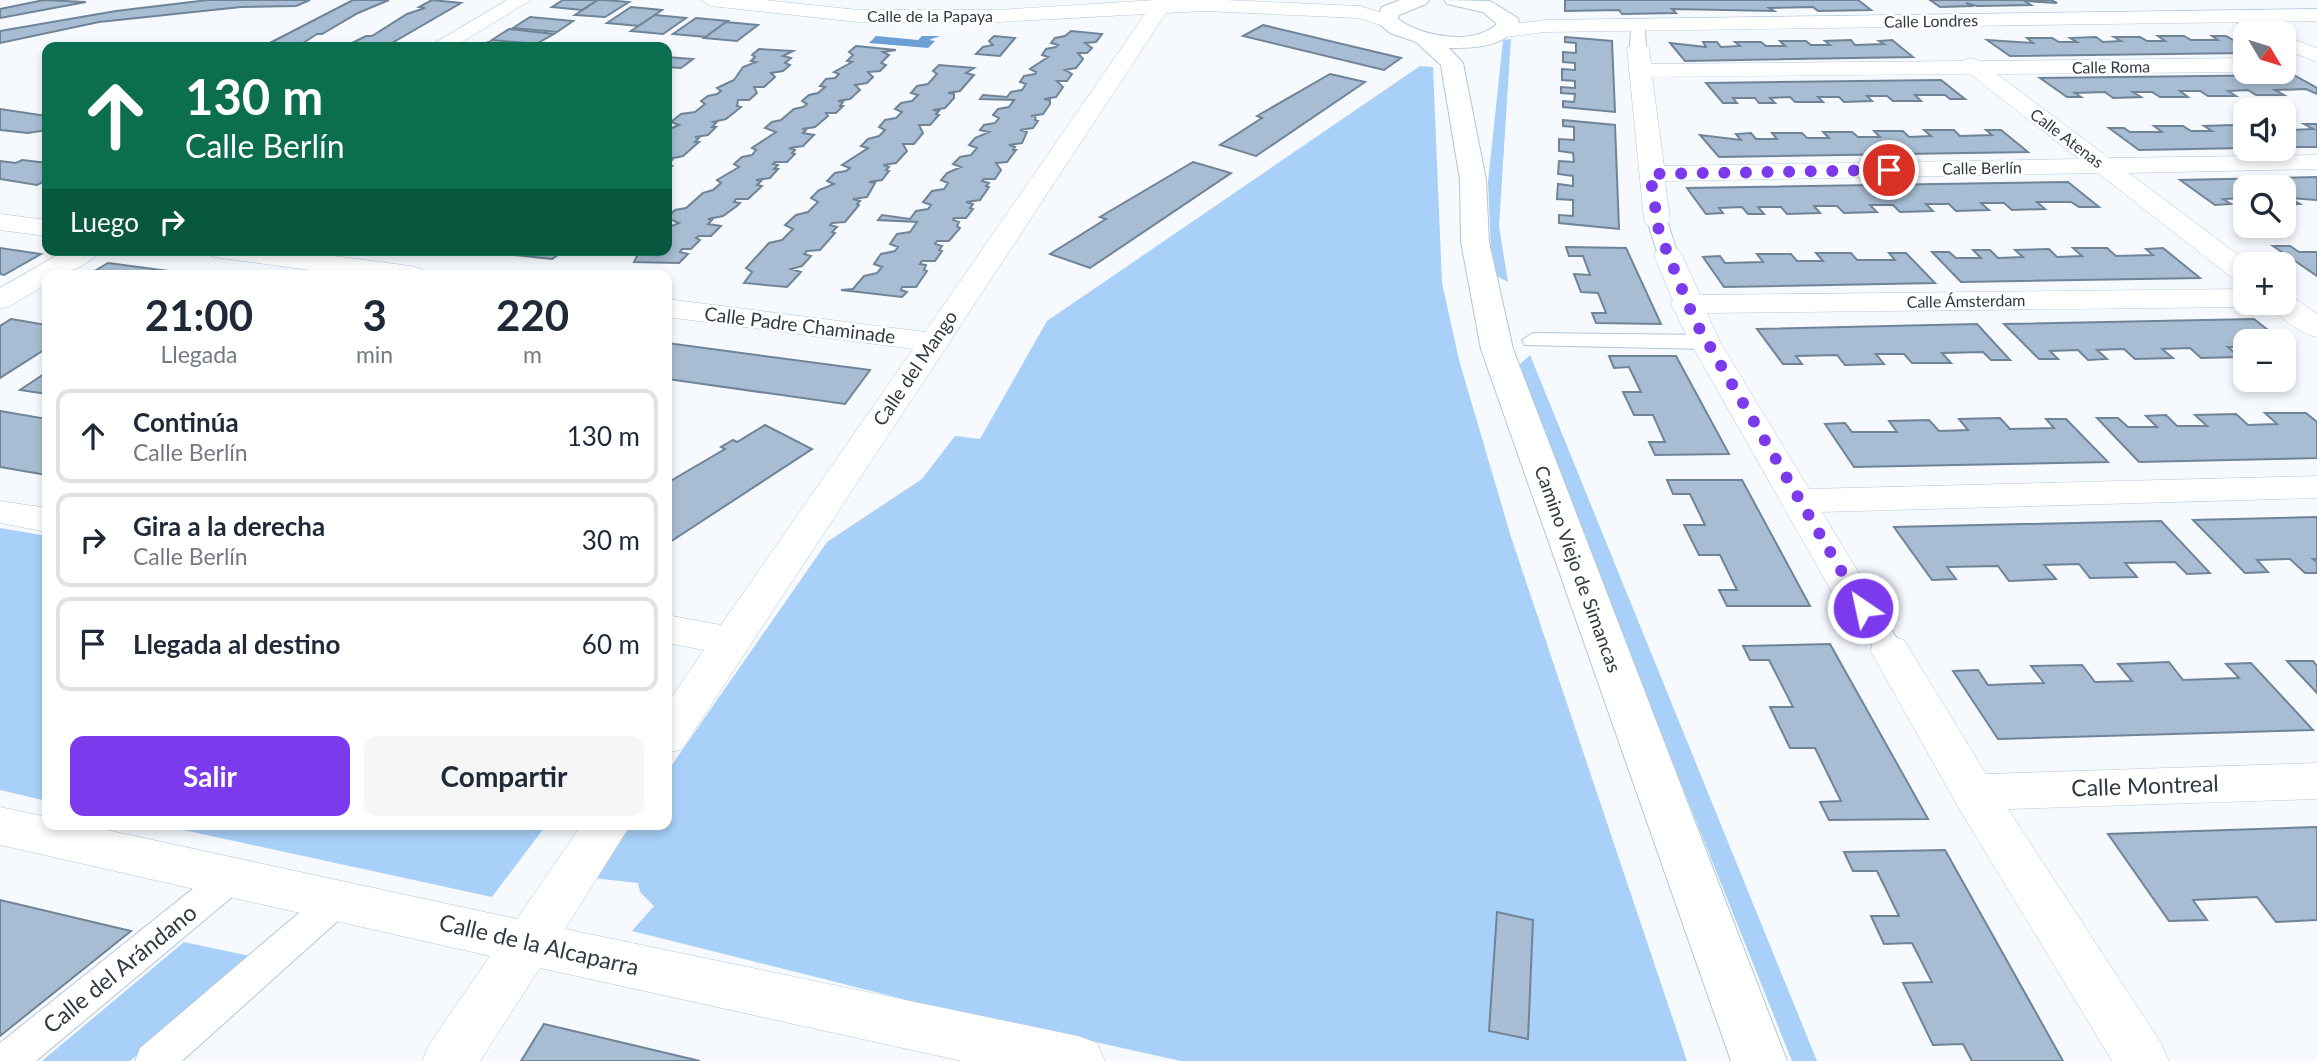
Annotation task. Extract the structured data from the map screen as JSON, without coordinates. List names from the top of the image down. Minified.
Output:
{"streets":{"main road":["Camino Viejo de Simancas"],"street":["Calle de la Papaya","Calle Londres","Calle Roma","Calle Atenas","Calle Berlín","Calle Ámsterdam","Calle Padre Chaminade","Calle del Mango","Calle Montreal","Calle de la Alcaparra","Calle del Arándano"]},"crossings":[["Calle de la Papaya","Calle del Mango"],["Calle Londres","Calle Atenas"],["Calle Roma","Calle Atenas"],["Calle Atenas","Calle Berlín"],["Calle Padre Chaminade","Calle del Mango"],["Calle de la Alcaparra","Calle del Arándano"]],"north":"bottom right","page":{"map_buttons":["+","−"],"turn":["130 m","Calle Berlín"],"then":"Luego","eta":["21:00","Llegada","3","min","220","m"],"list":[{"name":"Continúa","note":"Calle Berlín","value":"130 m"},{"name":"Gira a la derecha","note":"Calle Berlín","value":"30 m"},{"name":"Llegada al destino","value":"60 m"}],"buttons":["Salir","Compartir"]}}
